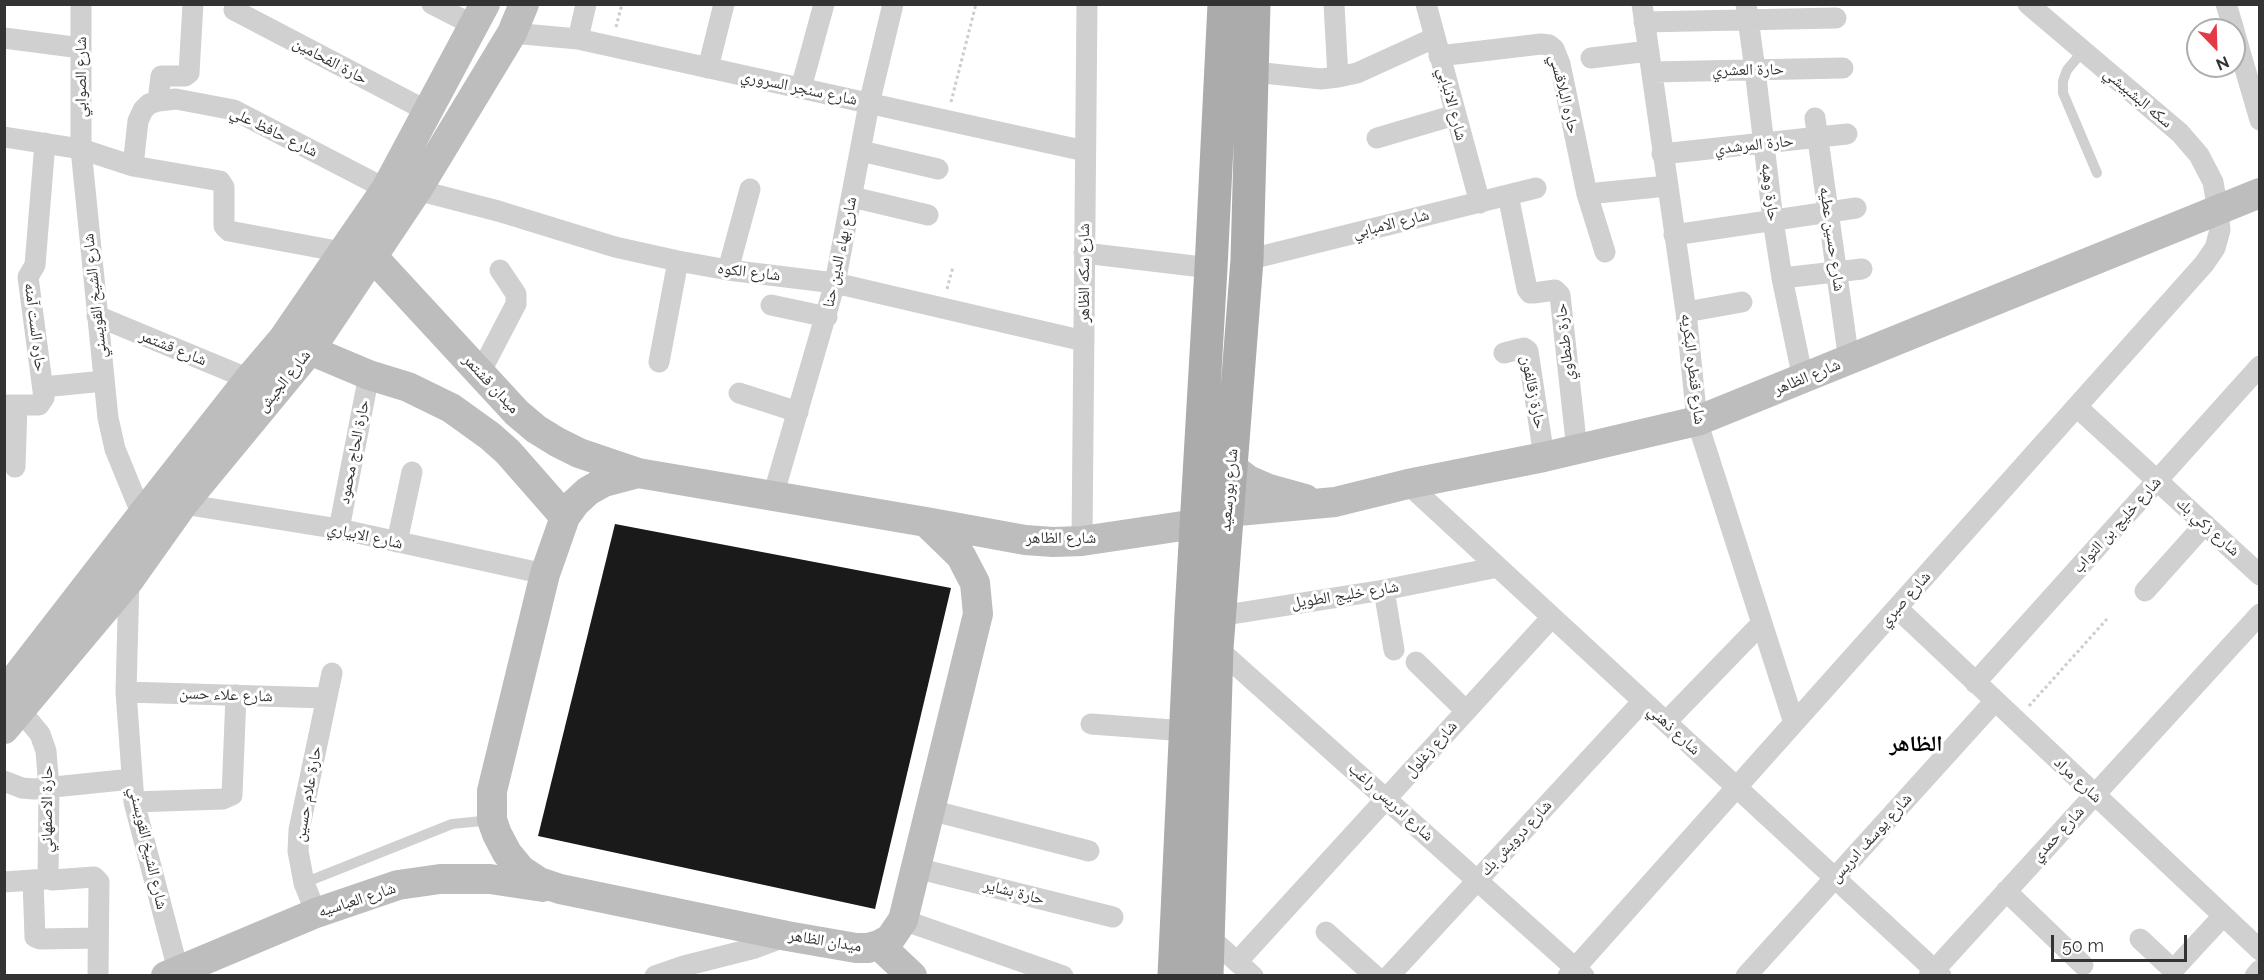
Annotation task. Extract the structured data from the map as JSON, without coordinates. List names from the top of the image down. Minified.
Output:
{"streets":{"main road":["شارع الظاهر","شارع الجيش","ميدان قشتمر","شارع بورسعيد","شارع العباسيه","ميدان الظاهر"],"street":["حارة الفحامين","حارة العشري","شارع الصوابي","شارع سنجر السروري","حاره البلاقسي","سكه البشبيشي","شارع الانبابي","شارع حافظ علي","حارة المرشدي","حارة وهبه","شارع الامبابي","شارع حسين عطيه","شارع بهاء الدين حنا","شارع الكوه","شارع سكه الظاهر","شارع الشيخ القويسني","حاره الست آمنه","حارة طنطاوي","شارع قشتمر","شارع قنطره البكريه","حارة زقالفون","حارة الحاج محمود","شارع خليج بن التواب","شارع زكي بك","شارع الابياري","شارع خليج الطويل","شارع صبري","شارع علاء حسن","شارع ذهني","شارع زغلول","شارع مراد","حارة علام حسين","شارع ادريس راغب","حارة الاصفهاني","شارع حمدي","شارع درويش بك","شارع يوسف ادريس","حارة بشاير"]},"crossings":[["حارة الفحامين","شارع الجيش"],["حارة العشري","حارة وهبه"],["حارة العشري","شارع قنطره البكريه"],["شارع الصوابي","شارع الشيخ القويسني"],["شارع سنجر السروري","شارع بهاء الدين حنا"],["شارع سنجر السروري","شارع سكه الظاهر"],["شارع سنجر السروري","شارع الجيش"],["حاره البلاقسي","شارع الانبابي"],["سكه البشبيشي","شارع الظاهر"],["سكه البشبيشي","شارع صبري"],["شارع الانبابي","شارع الامبابي"],["شارع حافظ علي","شارع الجيش"],["حارة المرشدي","حارة وهبه"],["حارة المرشدي","شارع حسين عطيه"],["حارة المرشدي","شارع قنطره البكريه"],["حارة وهبه","شارع الظاهر"],["شارع الامبابي","حارة طنطاوي"],["شارع الامبابي","شارع بورسعيد"],["شارع حسين عطيه","شارع الظاهر"],["شارع بهاء الدين حنا","شارع الكوه"],["شارع بهاء الدين حنا","ميدان الظاهر"],["شارع الكوه","شارع سكه الظاهر"],["شارع الكوه","شارع الجيش"],["شارع سكه الظاهر","شارع الظاهر"],["شارع الشيخ القويسني","شارع قشتمر"],["شارع الشيخ القويسني","شارع الجيش"],["شارع الشيخ القويسني","شارع علاء حسن"],["شارع الشيخ القويسني","شارع العباسيه"],["حارة طنطاوي","شارع الظاهر"],["شارع قشتمر","شارع الجيش"],["شارع قنطره البكريه","شارع الظاهر"],["شارع قنطره البكريه","شارع صبري"],["شارع الظاهر","حارة زقالفون"],["شارع الظاهر","شارع بورسعيد"],["شارع الظاهر","شارع صبري"],["شارع الظاهر","شارع ذهني"],["شارع الظاهر","ميدان الظاهر"],["شارع الجيش","ميدان قشتمر"],["شارع الجيش","شارع الابياري"],["شارع الجيش","حارة الاصفهاني"],["ميدان قشتمر","ميدان الظاهر"],["حارة الحاج محمود","شارع الابياري"],["شارع بورسعيد","شارع خليج الطويل"],["شارع بورسعيد","شارع ادريس راغب"],["شارع خليج بن التواب","شارع زكي بك"],["شارع خليج بن التواب","شارع مراد"],["شارع زكي بك","شارع صبري"],["شارع الابياري","ميدان الظاهر"],["شارع خليج الطويل","شارع ذهني"],["شارع خليج الطويل","شارع ادريس راغب"],["شارع صبري","شارع ذهني"],["شارع صبري","شارع مراد"],["شارع صبري","شارع ادريس راغب"],["شارع علاء حسن","حارة علام حسين"],["شارع ذهني","شارع زغلول"],["شارع ذهني","شارع حمدي"],["شارع ذهني","شارع درويش بك"],["شارع ذهني","شارع يوسف ادريس"],["شارع زغلول","شارع ادريس راغب"],["شارع مراد","شارع حمدي"],["شارع مراد","شارع يوسف ادريس"],["حارة علام حسين","شارع العباسيه"],["شارع ادريس راغب","شارع درويش بك"],["حارة بشاير","ميدان الظاهر"],["شارع العباسيه","ميدان الظاهر"]],"districts":["الظاهر"],"scale_bar":"50 m","north":"bottom right"}
